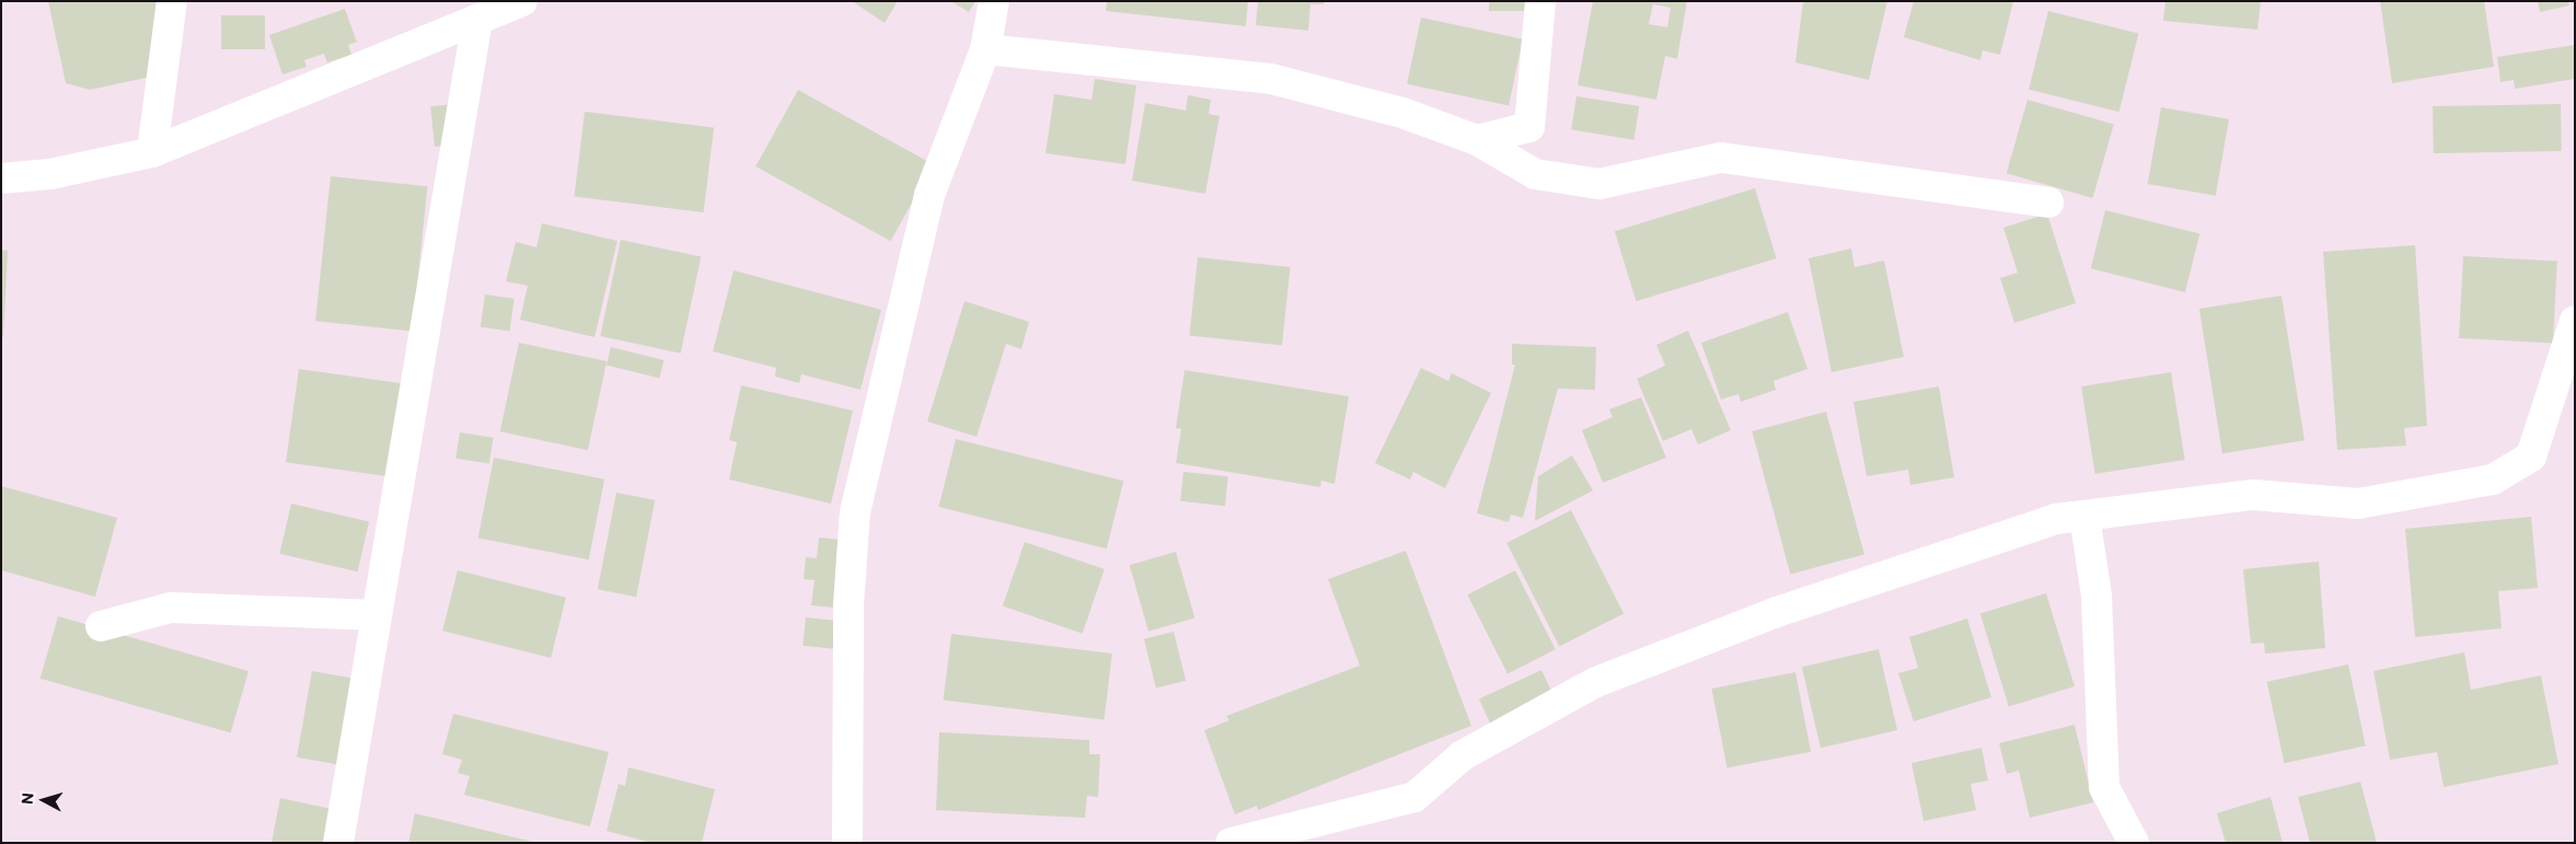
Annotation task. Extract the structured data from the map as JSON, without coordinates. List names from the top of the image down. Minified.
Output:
{"north":"left"}
